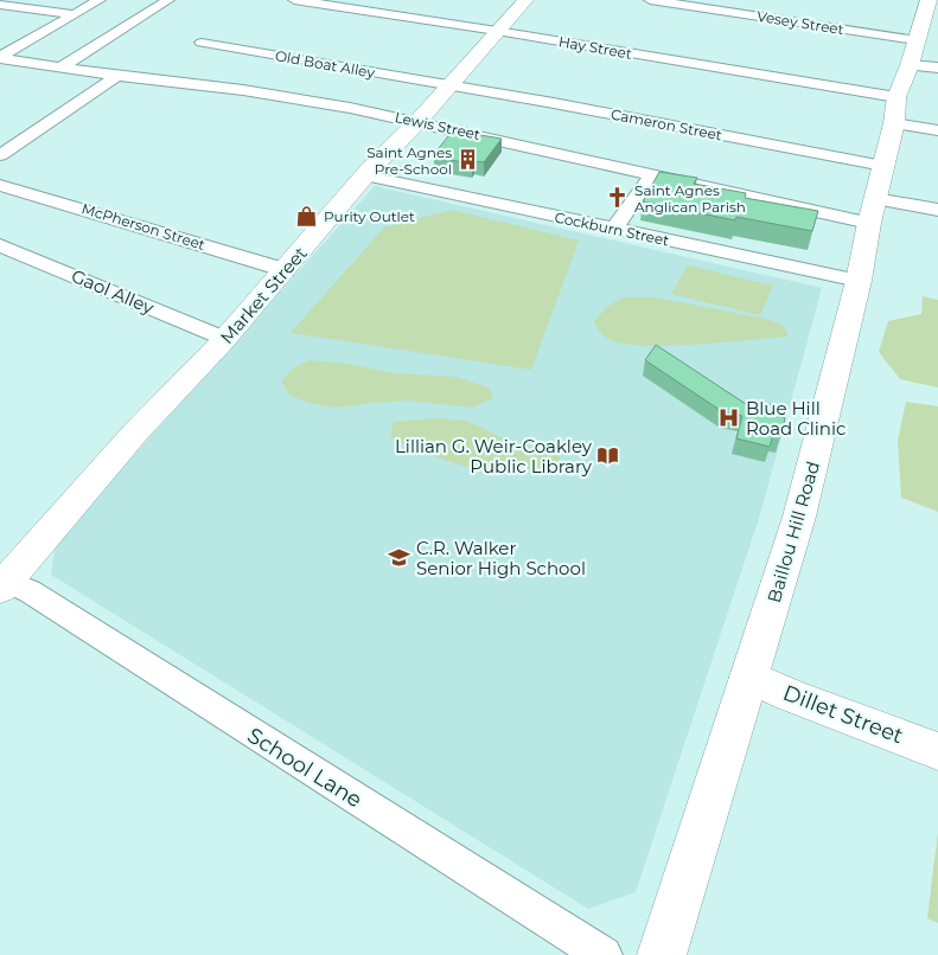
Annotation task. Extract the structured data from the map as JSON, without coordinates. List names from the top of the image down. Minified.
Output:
{"streets":{"main road":["Market Street","Baillou Hill Road","Dillet Street"],"street":["Vesey Street","Hay Street","Old Boat Alley","Cameron Street","Lewis Street","McPherson Street","Cockburn Street","Gaol Alley","School Lane"]},"crossings":[["Vesey Street","Baillou Hill Road"],["Hay Street","Market Street"],["Hay Street","Baillou Hill Road"],["Old Boat Alley","Cameron Street"],["Old Boat Alley","Market Street"],["Cameron Street","Market Street"],["Cameron Street","Baillou Hill Road"],["Lewis Street","Market Street"],["Lewis Street","Baillou Hill Road"],["McPherson Street","Market Street"],["Cockburn Street","Market Street"],["Cockburn Street","Baillou Hill Road"],["Gaol Alley","Market Street"],["Market Street","School Lane"],["Baillou Hill Road","Dillet Street"]],"places":{"building":["Saint Agnes Pre-School"],"church":["Saint Agnes Anglican Parish"],"shop":["Purity Outlet"],"hospital":["Blue Hill Road Clinic"],"library":["Lillian G. Weir-Coakley Public Library"],"school or university":["C.R. Walker Senior High School"]}}
